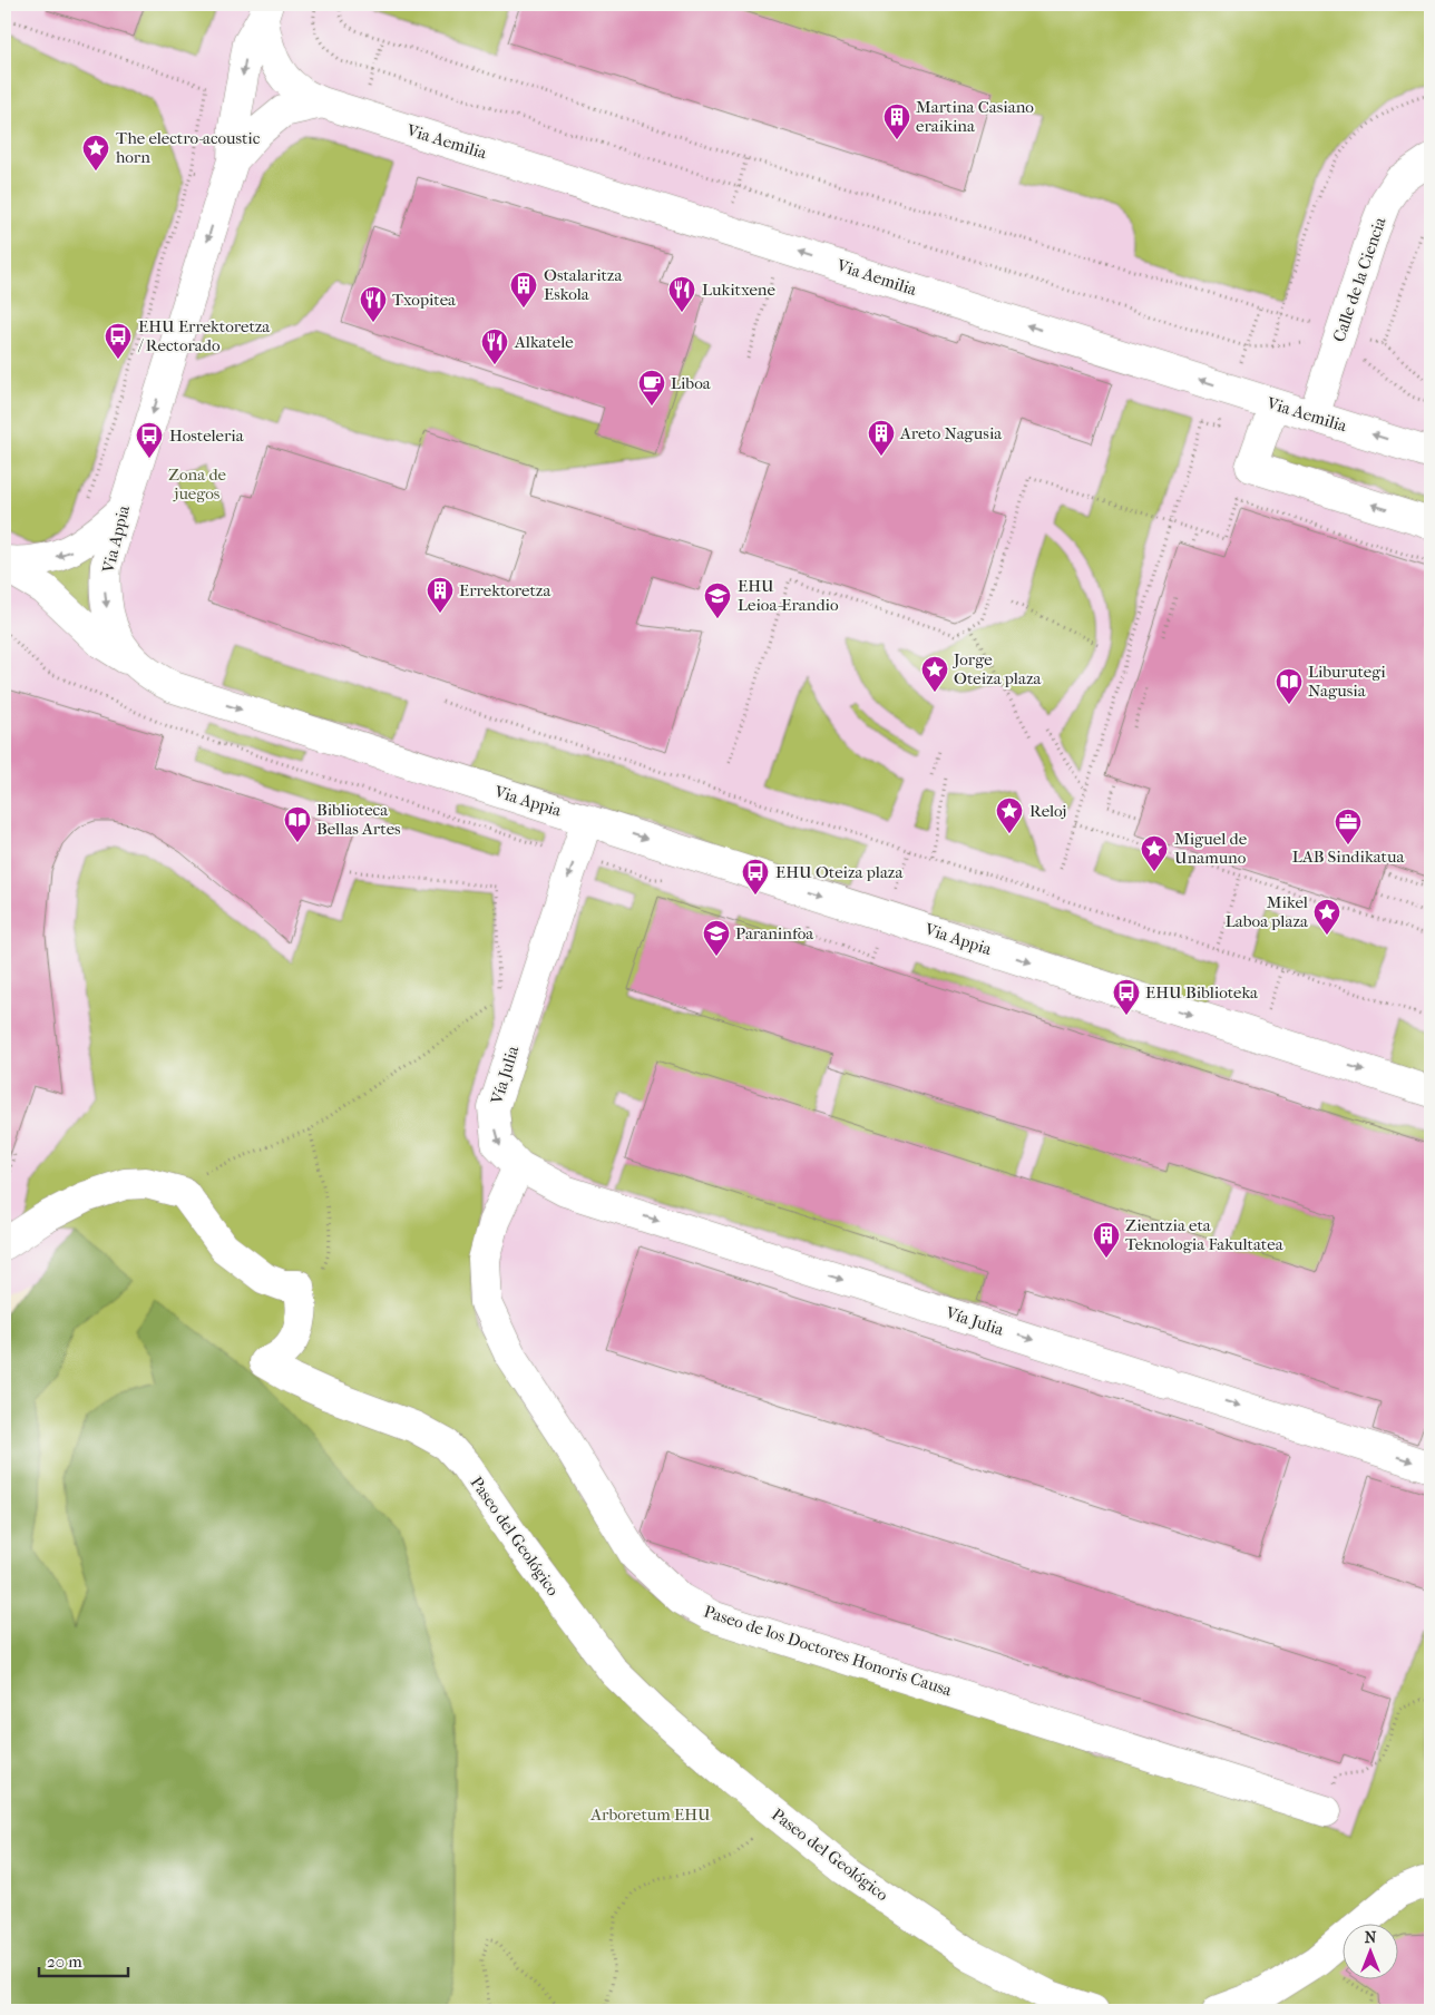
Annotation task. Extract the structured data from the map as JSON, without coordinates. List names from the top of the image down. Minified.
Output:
{"streets":{"street":["Via Aemilia","Calle de la Ciencia","Via Appia","Vía Julia","Paseo del Geológico","Paseo de los Doctores Honoris Causa"]},"crossings":[["Via Aemilia","Calle de la Ciencia"],["Via Appia","Vía Julia"],["Vía Julia","Paseo de los Doctores Honoris Causa"]],"one_way":["Via Aemilia","Via Appia"],"parks":["Zona de juegos","Arboretum EHU"],"places":{"building":["Martina Casiano eraikina","Ostalaritza Eskola","Areto Nagusia","Errektoretza","Zientzia eta Teknologia Fakultatea"],"place":["The electro-acoustic horn","Jorge Oteiza plaza","Reloj","Miguel de Unamuno","Mikel Laboa plaza"],"restaurant":["Lukitxene","Txopitea","Alkatele"],"bus stop":["EHU Errektoretza / Rectorado","Hosteleria","EHU Oteiza plaza","EHU Biblioteka"],"cafe":["Liboa"],"school or university":["EHU Leioa-Erandio","Paraninfoa"],"library":["Liburutegi Nagusia","Biblioteca Bellas Artes"],"office":["LAB Sindikatua"]},"scale_bar":"20 m","north":"top"}
